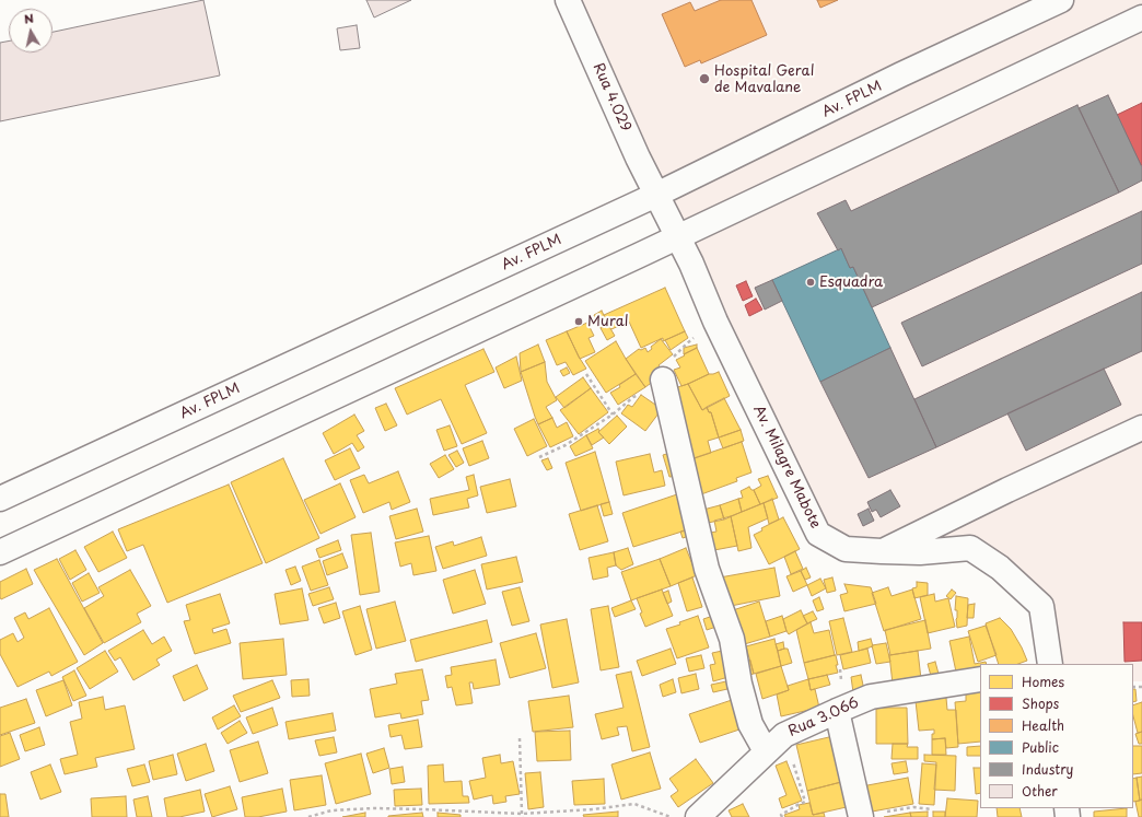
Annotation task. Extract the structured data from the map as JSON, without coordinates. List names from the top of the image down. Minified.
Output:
{"streets":{"main road":["Rua 4.029","Av. FPLM","Av. Milagre Mabote","Rua 3.066"]},"crossings":[["Rua 4.029","Av. FPLM"],["Rua 4.029","Av. Milagre Mabote"],["Av. FPLM","Av. Milagre Mabote"]],"places":["Hospital Geral de Mavalane","Esquadra","Mural"],"legend":["Homes","Shops","Health","Public","Industry","Other"],"north":"top"}
